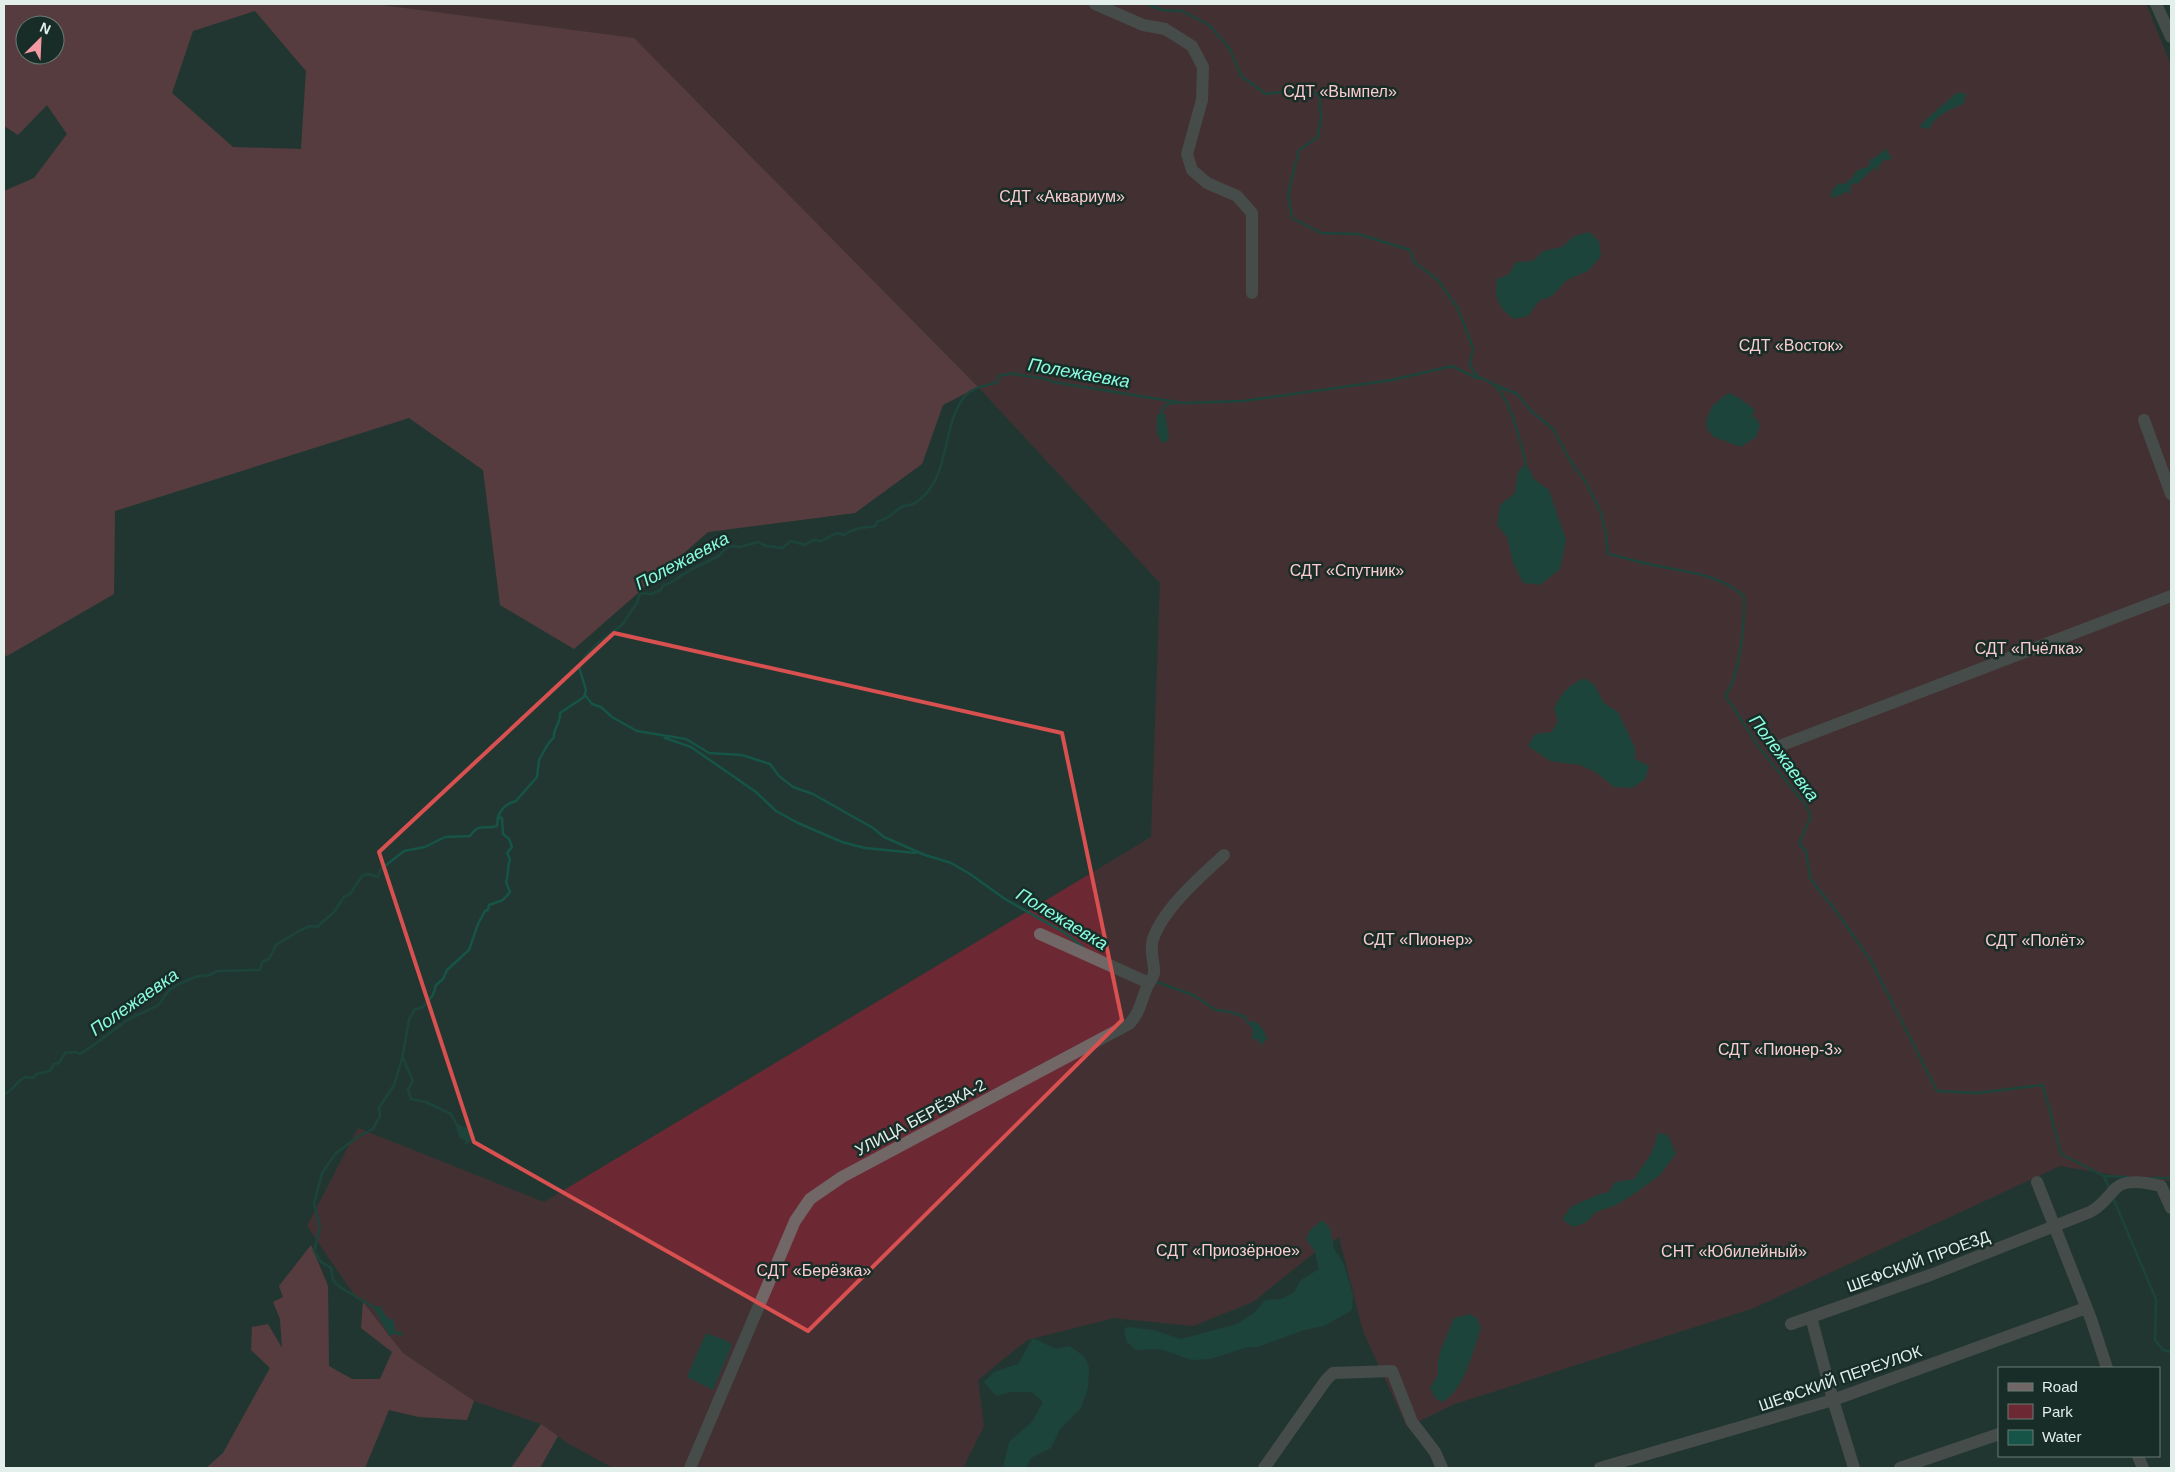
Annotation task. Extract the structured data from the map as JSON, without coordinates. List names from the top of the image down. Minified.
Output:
{"streets":{"street":["УЛИЦА БЕРЁЗКА-2","ШЕФСКИЙ ПРОЕЗД","ШЕФСКИЙ ПЕРЕУЛОК"]},"water":["Полежаевка"],"parks":["СДТ «Вымпел»","СДТ «Аквариум»","СДТ «Восток»","СДТ «Спутник»","СДТ «Пчёлка»","СДТ «Пионер»","СДТ «Полёт»","СДТ «Пионер-3»","СДТ «Приозёрное»","СНТ «Юбилейный»","СДТ «Берёзка»"],"legend":["Road","Park","Water"],"north":"top right"}
